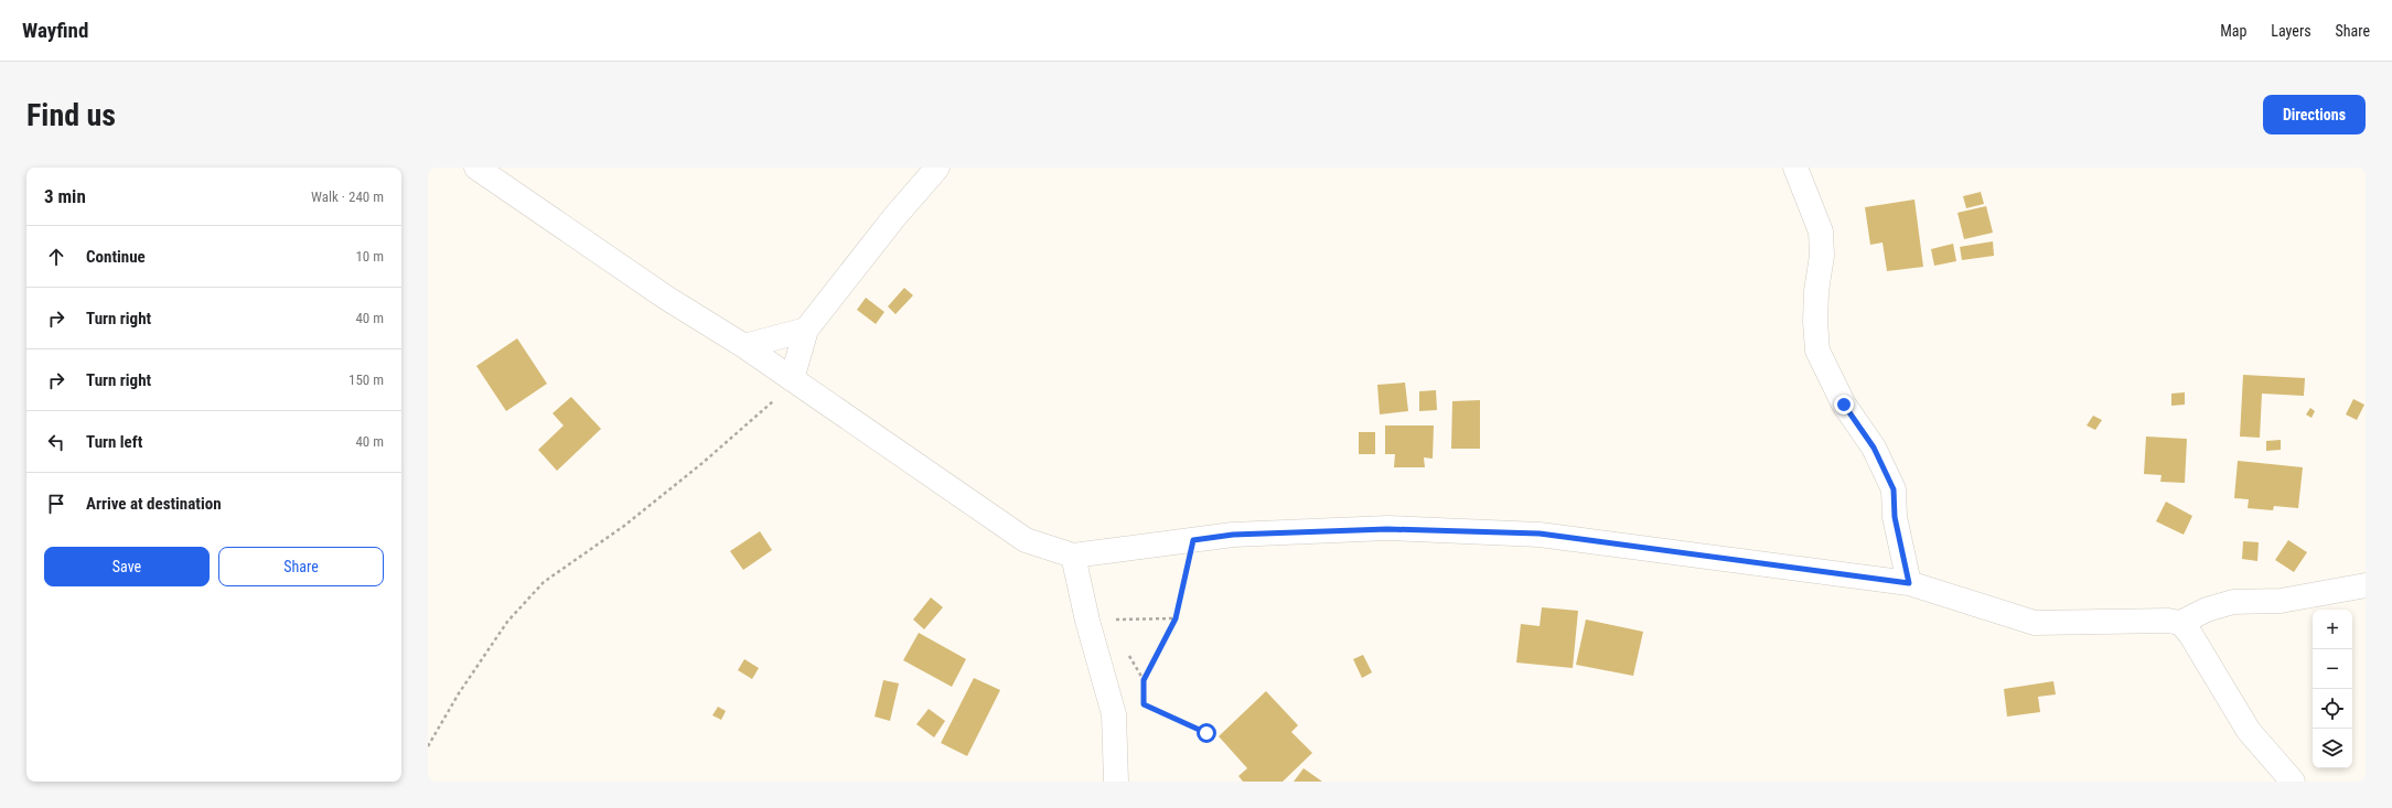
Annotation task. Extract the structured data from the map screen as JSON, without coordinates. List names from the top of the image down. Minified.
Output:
{"page":{"header":"Wayfind","nav":["Map","Layers","Share"],"buttons":["Directions",["Save","Share"]],"title":"Find us","heading":["3 min","Walk · 240 m"],"list":[["Continue","10 m"],["Turn right","40 m"],["Turn right","150 m"],["Turn left","40 m"],"Arrive at destination"],"map_buttons":["+","−"]}}
